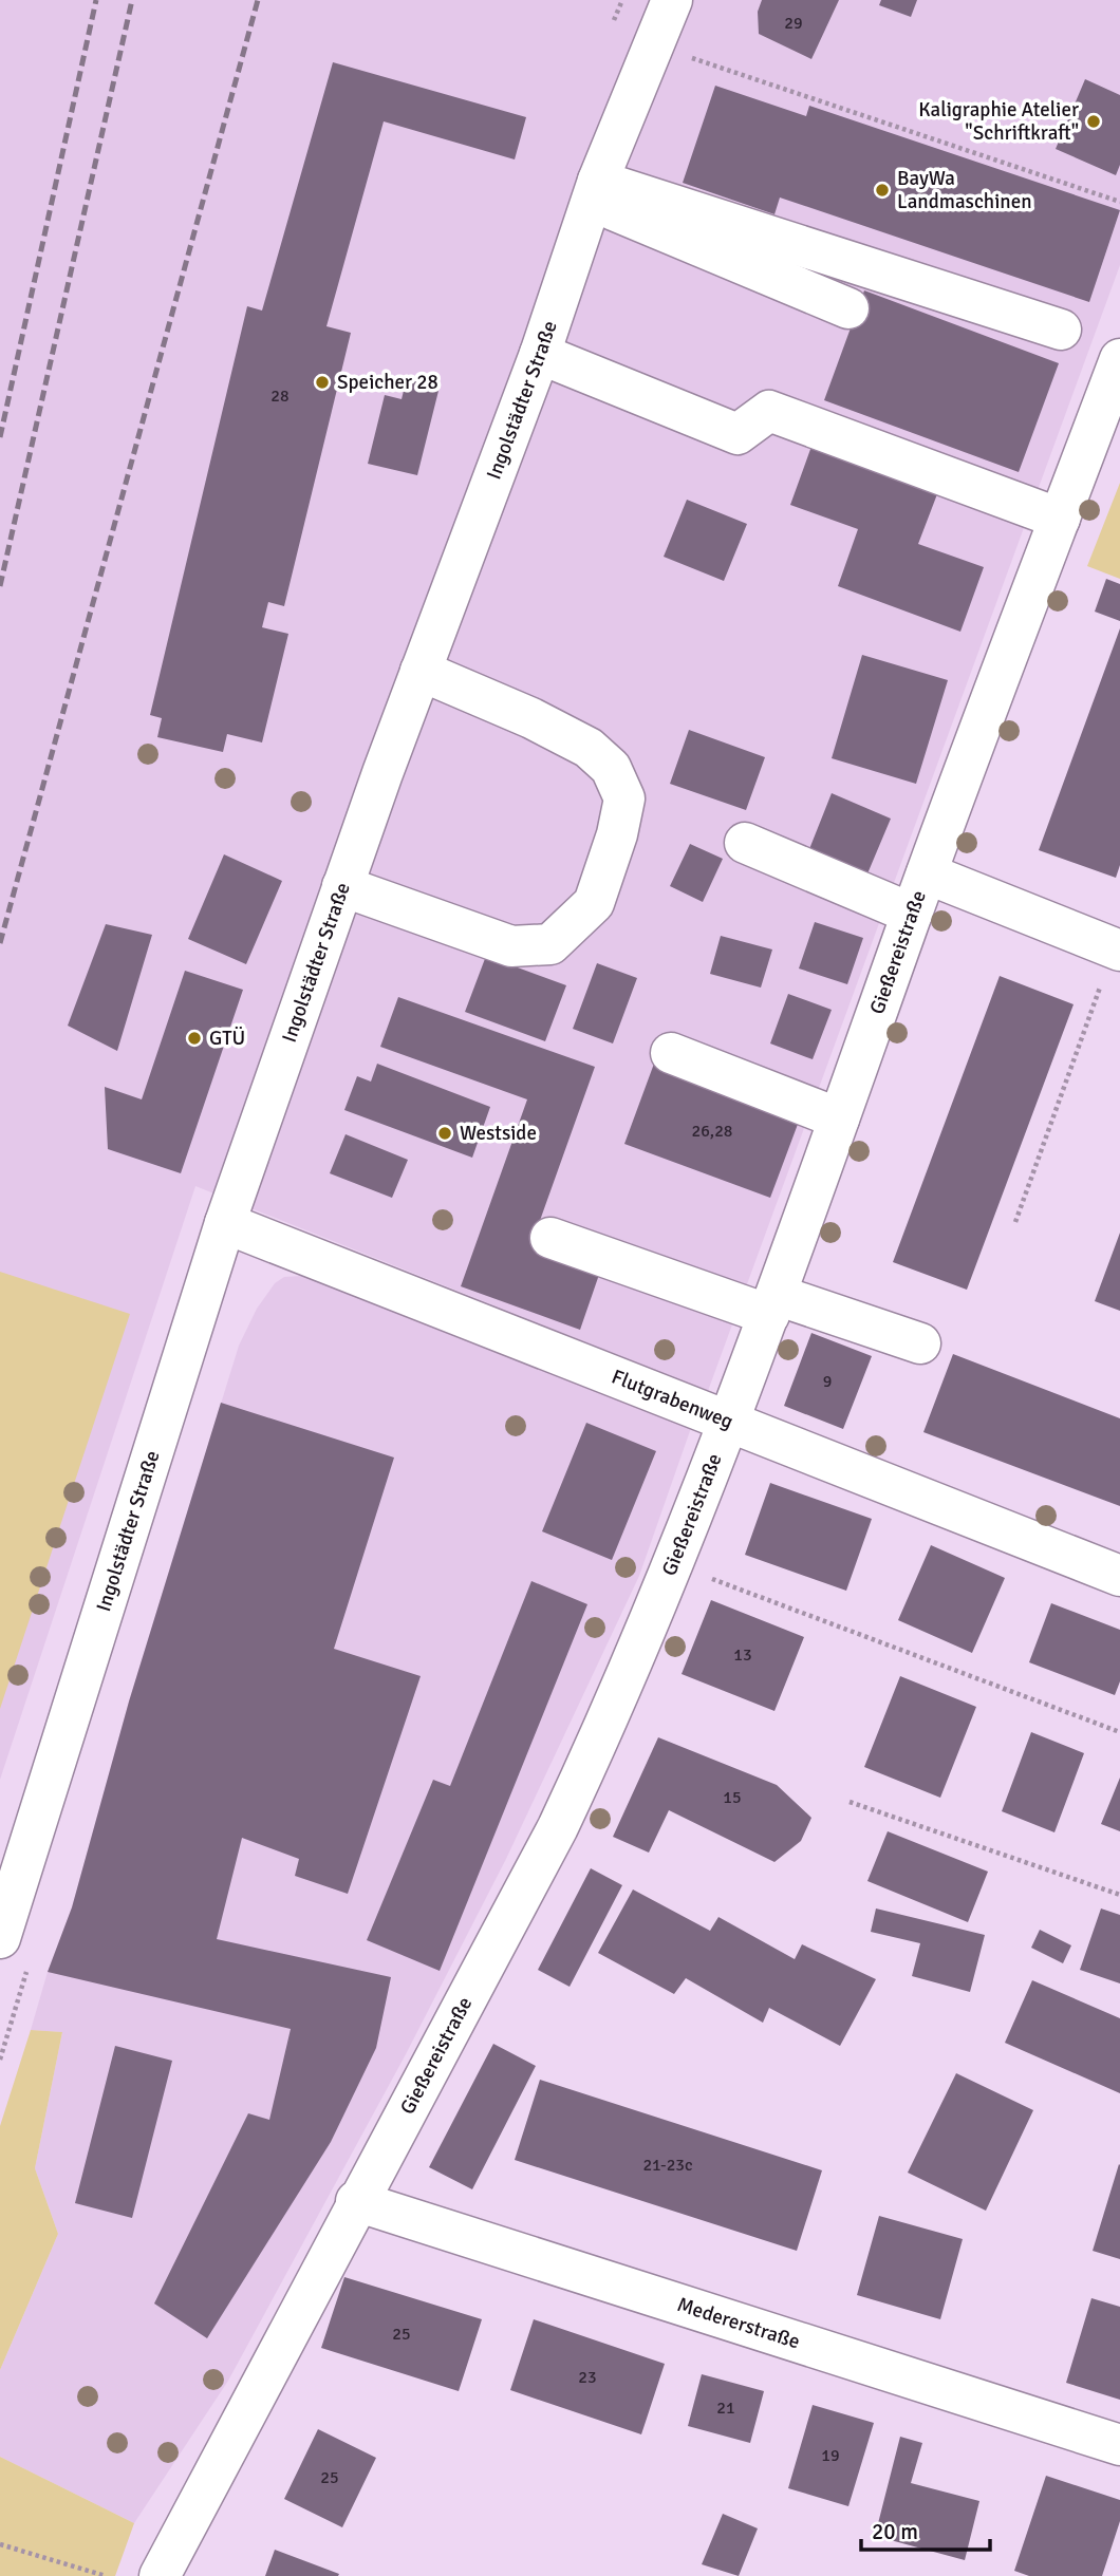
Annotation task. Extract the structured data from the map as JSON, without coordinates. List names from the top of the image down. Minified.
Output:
{"streets":{"street":["Ingolstädter Straße","Gießereistraße","Flutgrabenweg","Medererstraße"]},"crossings":[["Ingolstädter Straße","Flutgrabenweg"],["Gießereistraße","Flutgrabenweg"],["Gießereistraße","Medererstraße"]],"places":["Kaligraphie Atelier \"Schriftkraft\"","BayWa Landmaschinen","Speicher 28","GTÜ","Westside"],"house_numbers":["29","28","26,28","9","13","15","21-23c","25","23","21","19","25"],"scale_bar":"20 m"}
